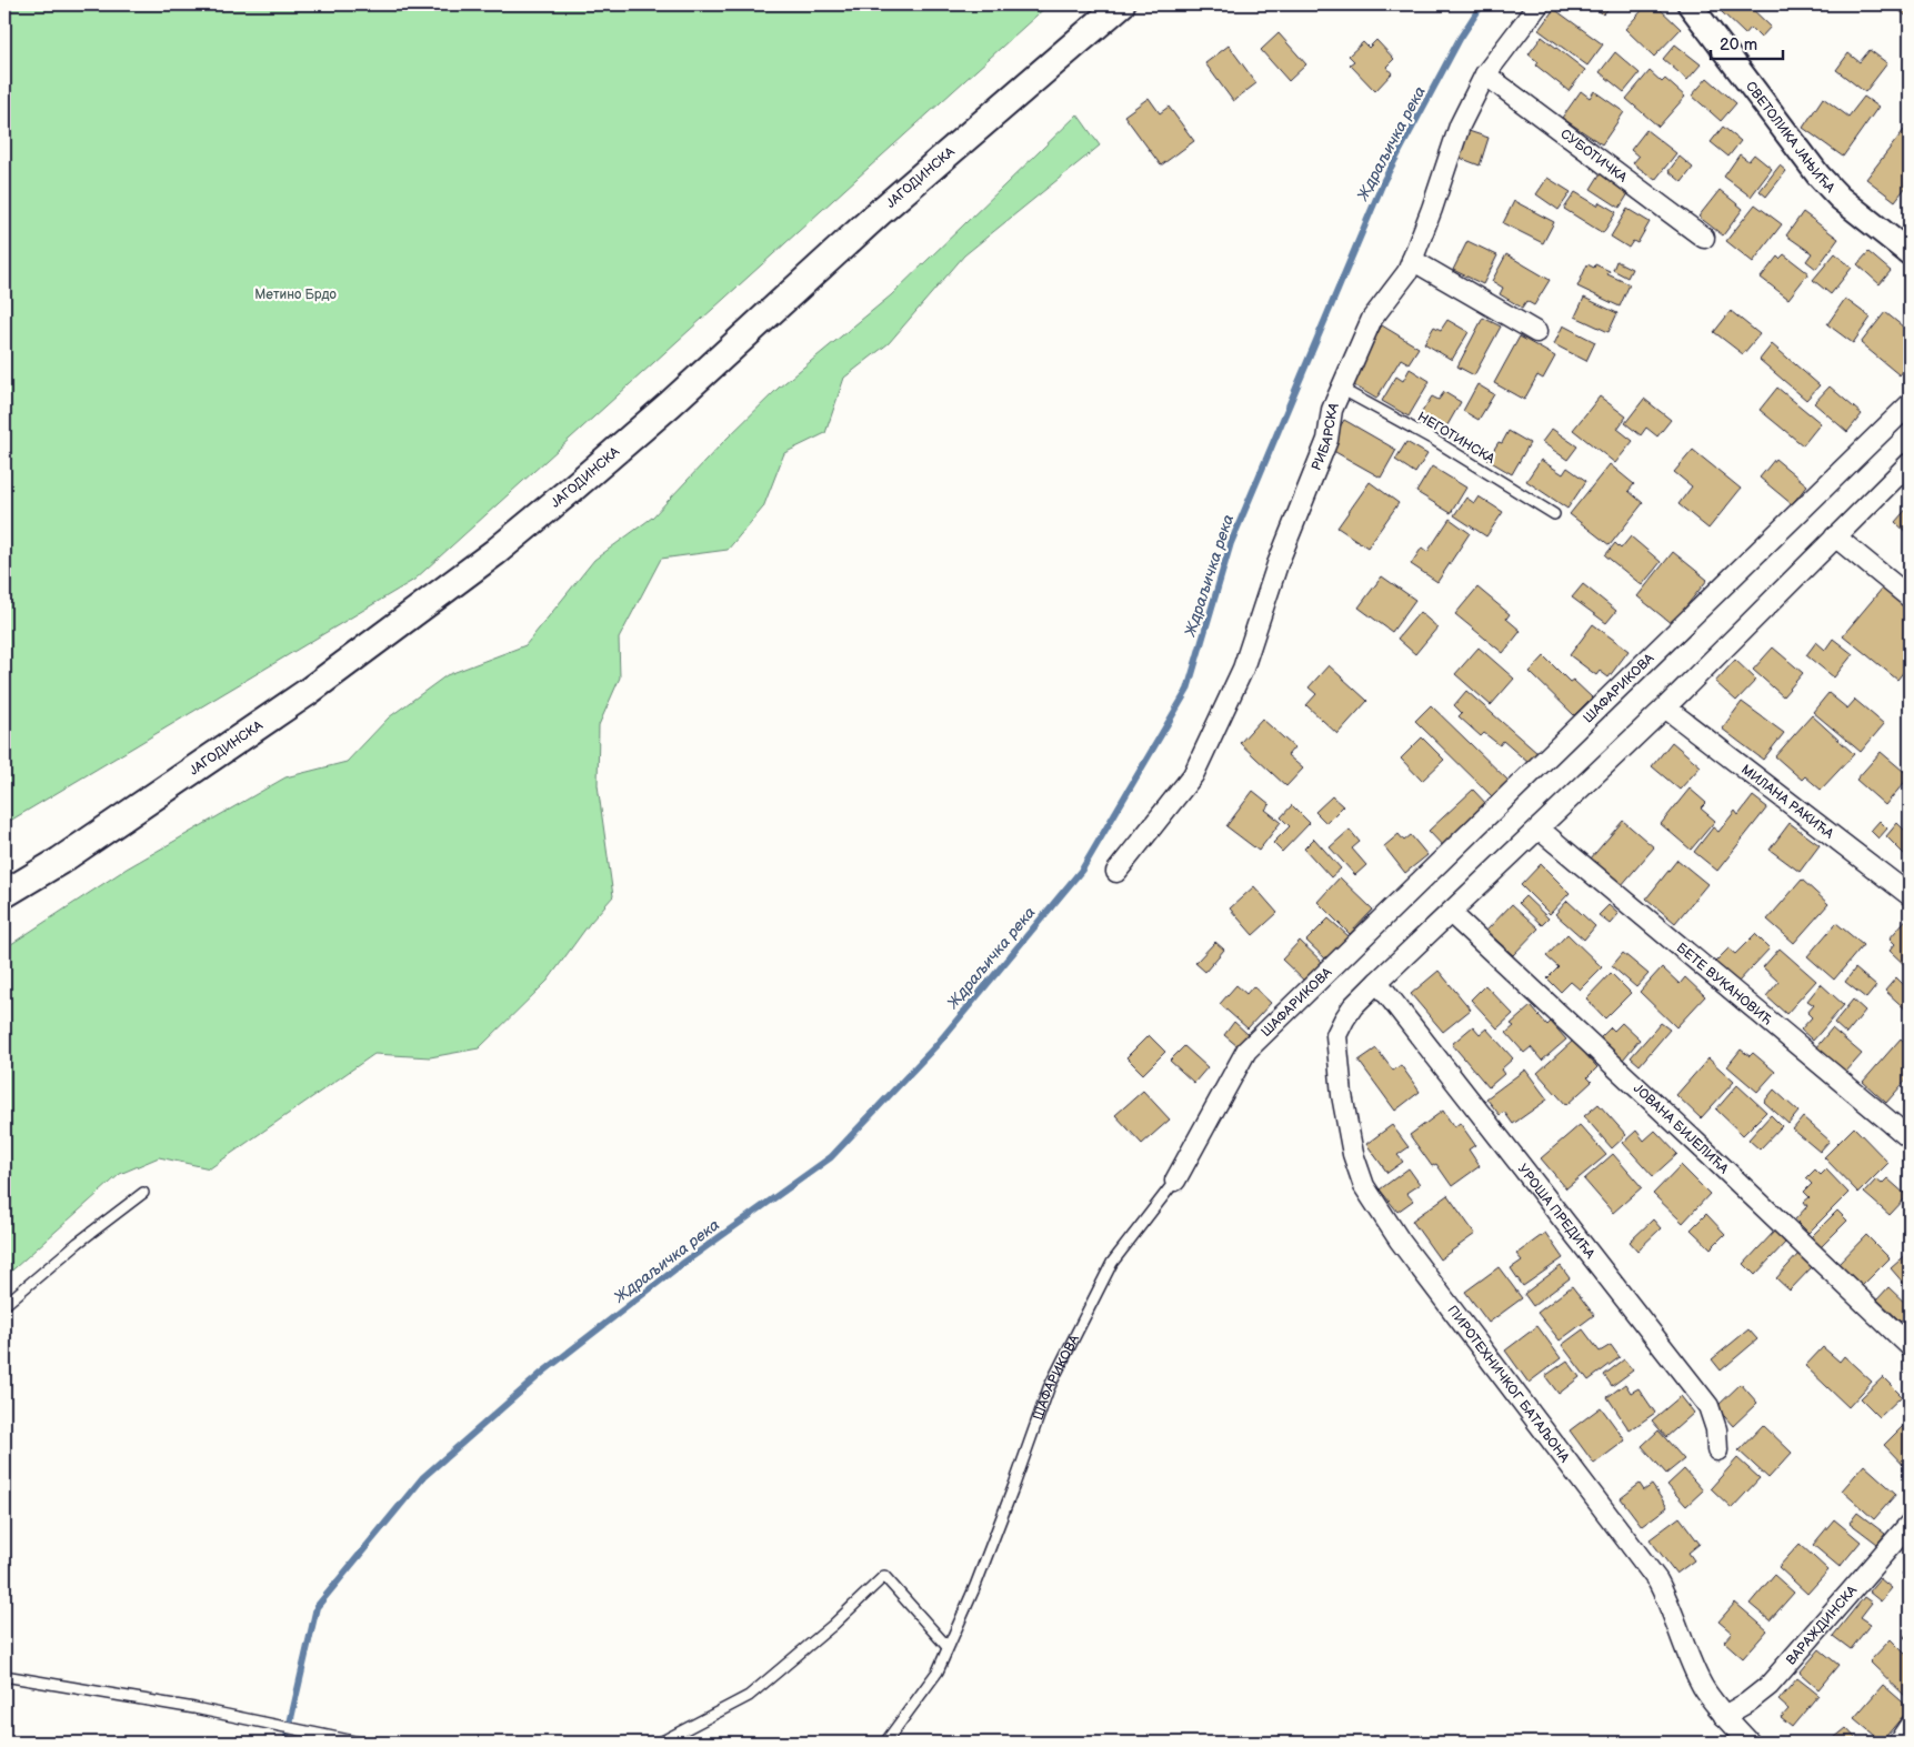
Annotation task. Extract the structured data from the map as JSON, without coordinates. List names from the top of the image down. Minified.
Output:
{"streets":{"main road":["ЈАГОДИНСКА"],"street":["СВЕТОЛИКА ЈАЊИЋА","СУБОТИЧКА","РИБАРСКА","ШАФАРИКОВА","МИЛАНА РАКИЋА","БЕТЕ ВУКАНОВИЋ","ЈОВАНА БИЈЕЛИЋА","УРОША ПРЕДИЋА","ПИРОТЕХНИЧКОГ БАТАЉОНА","ВАРАЖДИНСКА"],"lane":["НЕГОТИНСКА"]},"crossings":[["СУБОТИЧКА","РИБАРСКА"],["РИБАРСКА","НЕГОТИНСКА"],["УРОША ПРЕДИЋА","ПИРОТЕХНИЧКОГ БАТАЉОНА"],["ПИРОТЕХНИЧКОГ БАТАЉОНА","ВАРАЖДИНСКА"]],"water":["Ждраљичка река"],"parks":["Метино Брдо"],"scale_bar":"20 m"}
